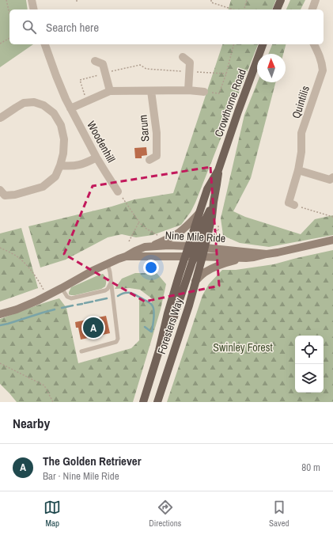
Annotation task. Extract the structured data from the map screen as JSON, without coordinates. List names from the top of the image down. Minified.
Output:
{"streets":{"main road":["Crowthorne Road","Nine Mile Ride","Foresters Way"],"street":["Quintilis","Sarum","Woodenhill"]},"crossings":[["Crowthorne Road","Nine Mile Ride"],["Crowthorne Road","Foresters Way"],["Nine Mile Ride","Foresters Way"]],"parks":["Swinley Forest"],"north":"top","page":{"search":"Search here","pins":"A","heading":"Nearby","list":[{"mark":"A","name":"The Golden Retriever","note":"Bar · Nine Mile Ride","value":"80 m"}],"nav":["Map","Directions","Saved"]}}
